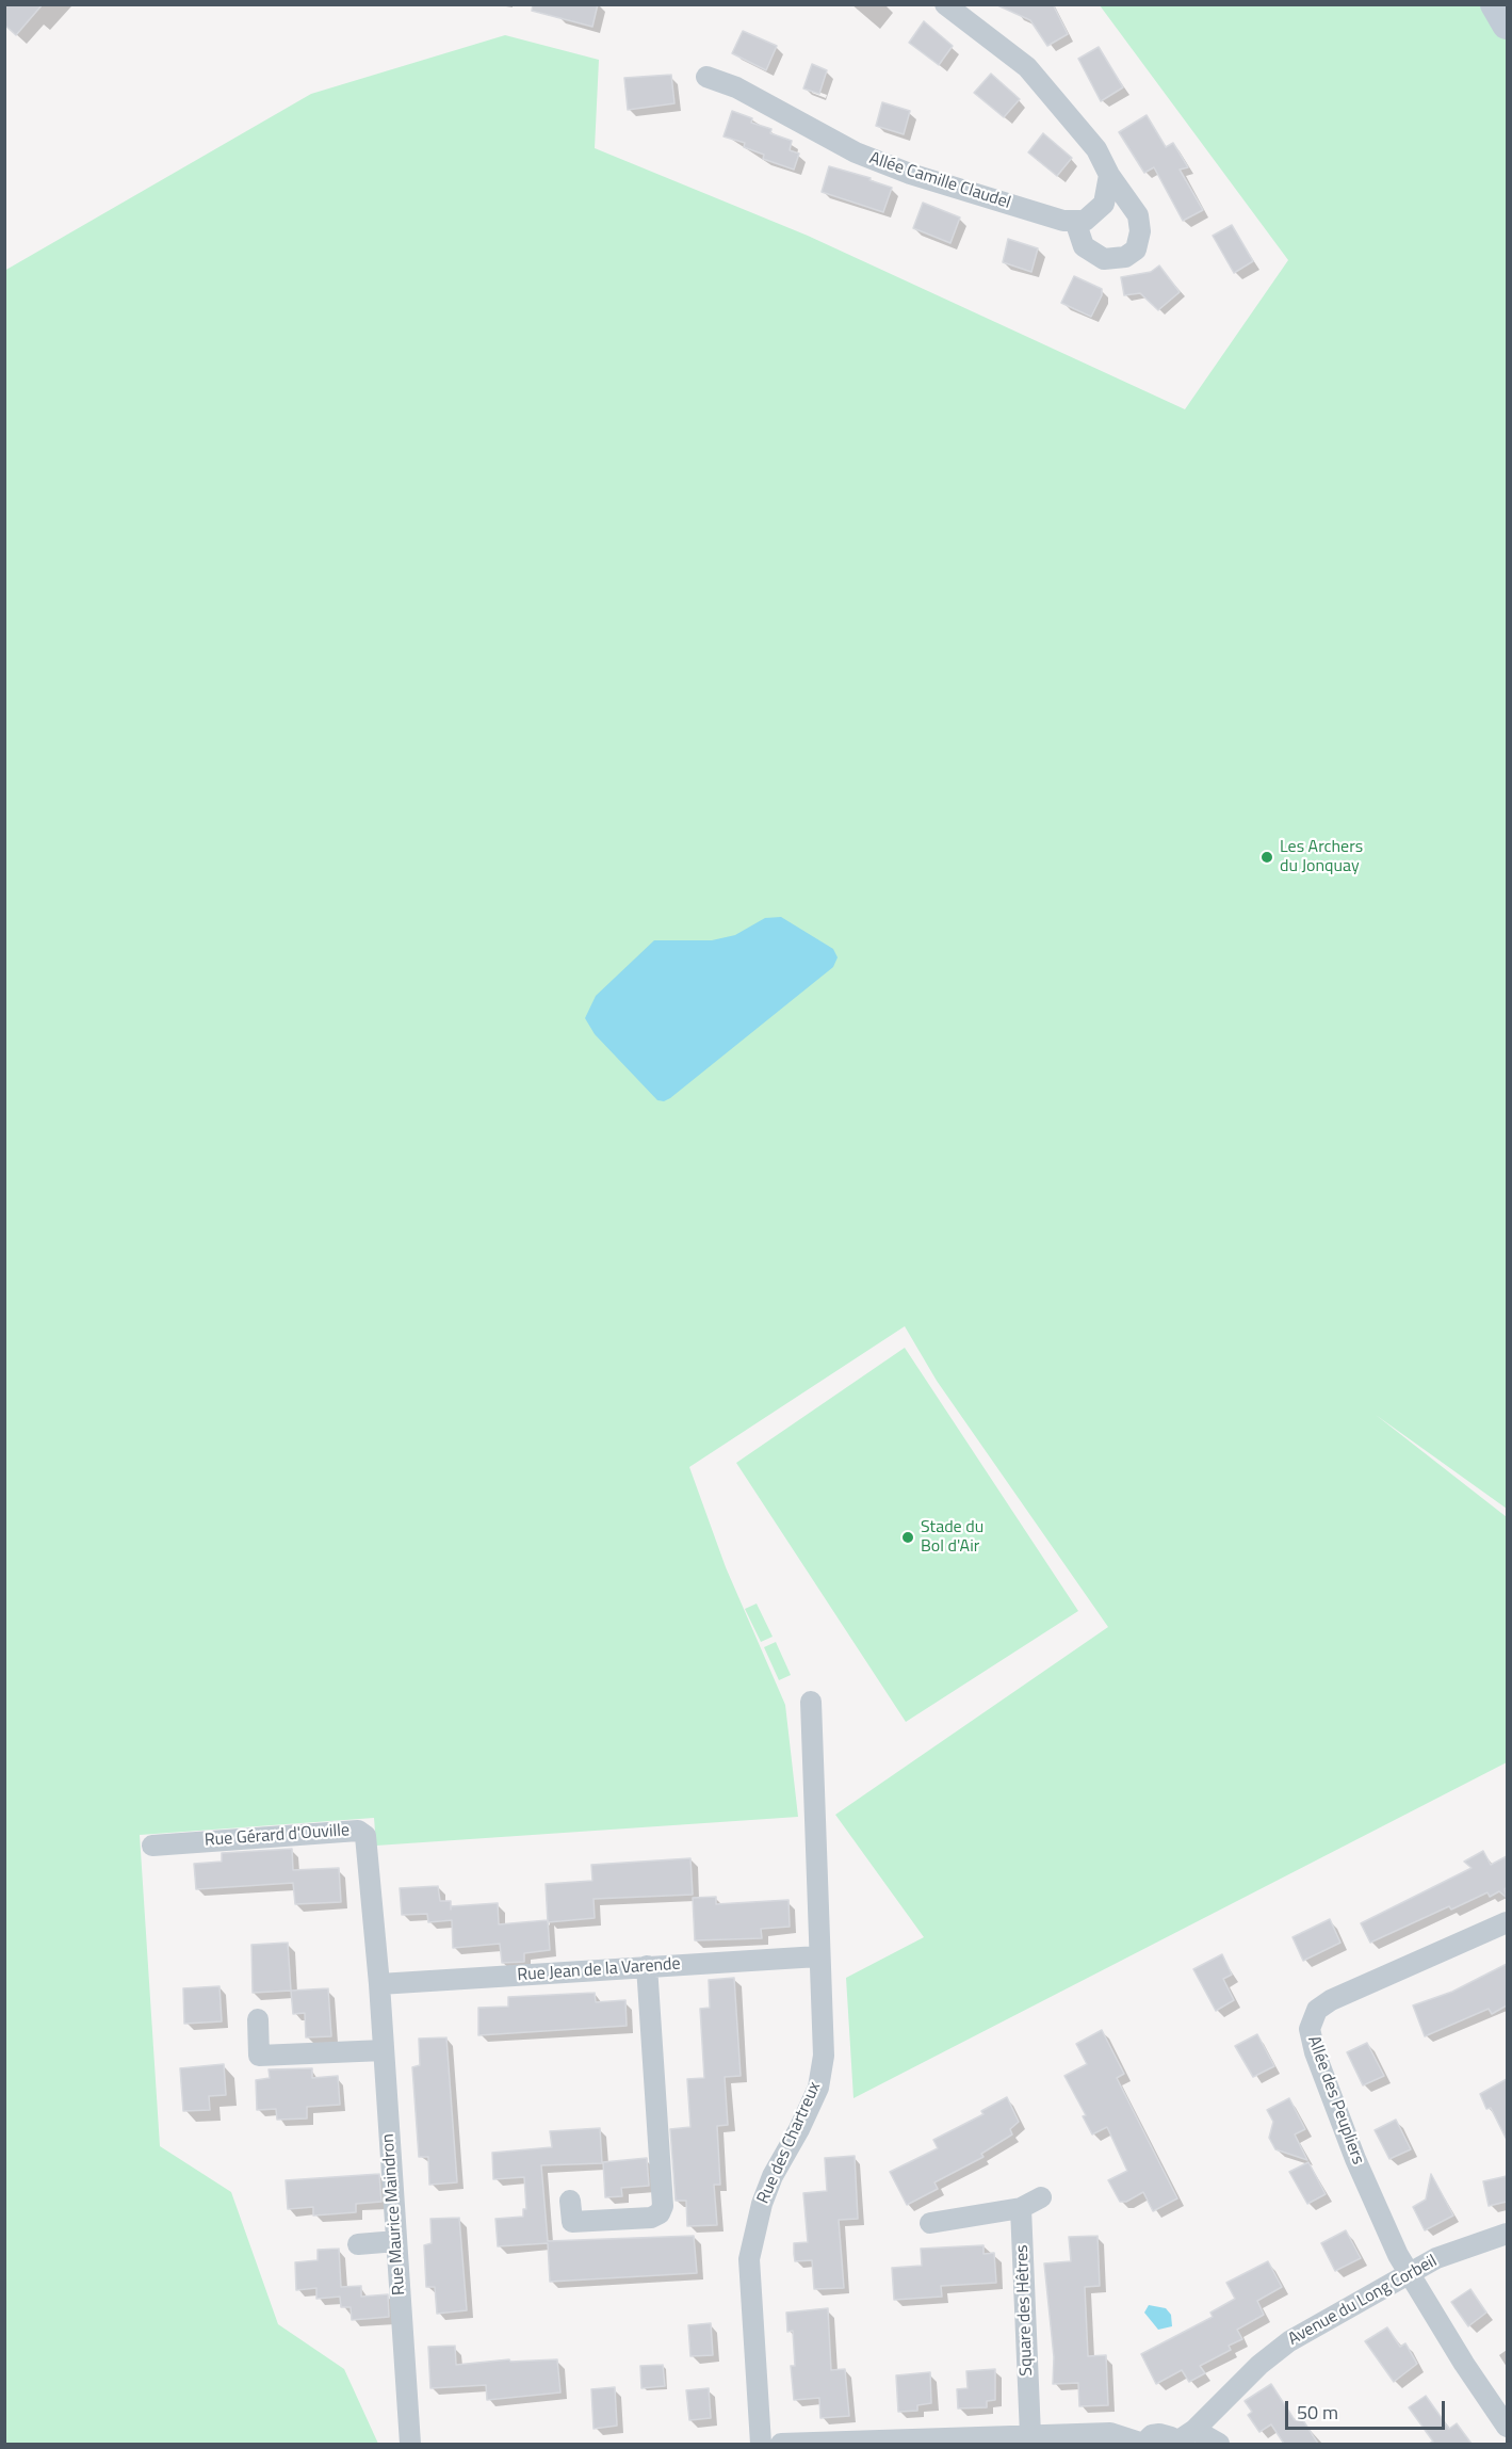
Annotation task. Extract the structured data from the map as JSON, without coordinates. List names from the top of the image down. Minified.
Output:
{"streets":{"street":["Allée Camille Claudel","Rue Gérard d'Ouville","Rue Jean de la Varende","Allée des Peupliers","Rue des Chartreux","Rue Maurice Maindron","Avenue du Long Corbeil","Square des Hêtres"]},"crossings":[["Rue Gérard d'Ouville","Rue Jean de la Varende"],["Rue Gérard d'Ouville","Rue Maurice Maindron"],["Rue Jean de la Varende","Rue des Chartreux"],["Rue Jean de la Varende","Rue Maurice Maindron"],["Allée des Peupliers","Avenue du Long Corbeil"]],"places":["Les Archers du Jonquay","Stade du Bol d'Air"],"scale_bar":"50 m"}
